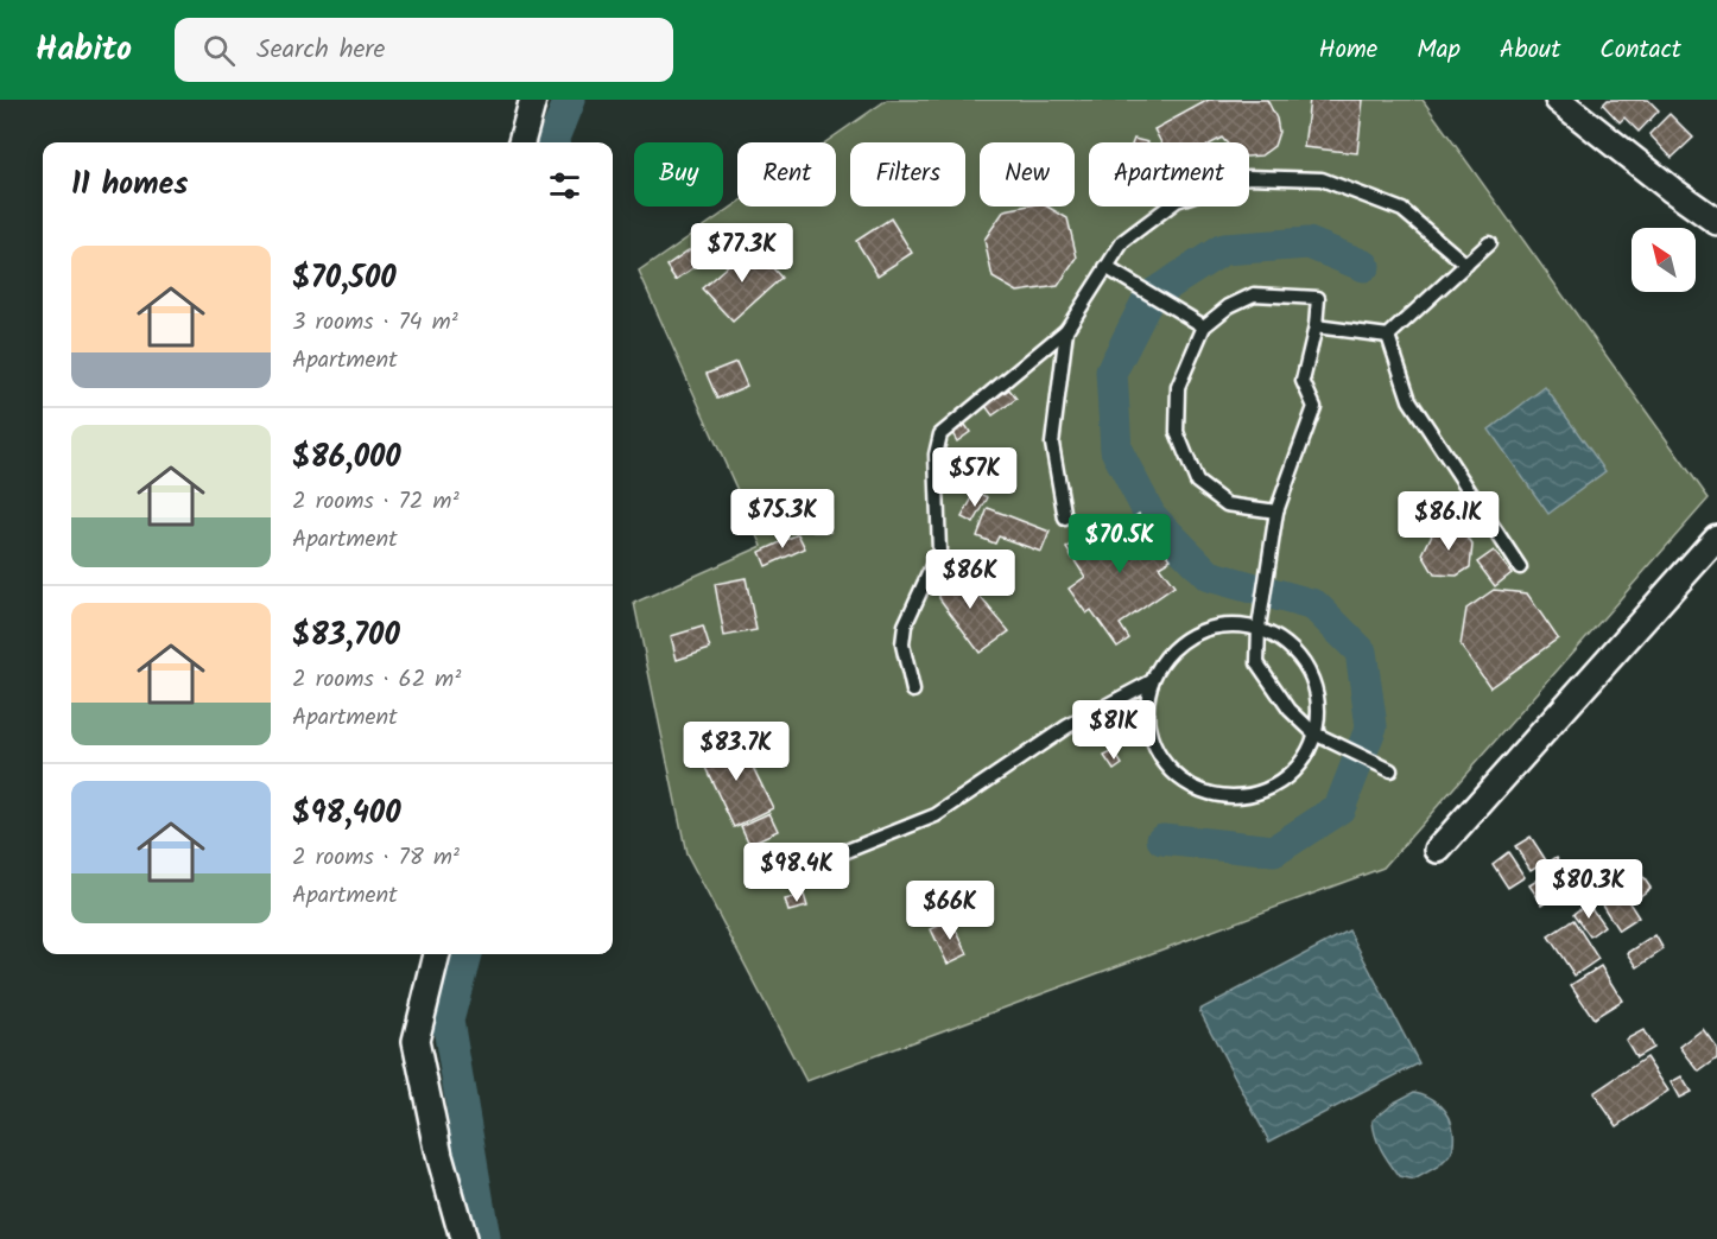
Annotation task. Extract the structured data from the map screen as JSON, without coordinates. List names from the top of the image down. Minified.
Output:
{"north":"top left","page":{"header":"Habito","search":"Search here","nav":["Home","Map","About","Contact"],"chip":["Buy","Rent","Filters","New","Apartment"],"heading":"11 homes","price":["$77.3K","$57K","$75.3K","$86.1K","$70.5K","$86K","$81K","$83.7K","$98.4K","$80.3K","$66K"],"list":[{"name":"$70,500","note":"3 rooms · 74 m² · Apartment"},{"name":"$86,000","note":"2 rooms · 72 m² · Apartment"},{"name":"$83,700","note":"2 rooms · 62 m² · Apartment"},{"name":"$98,400","note":"2 rooms · 78 m² · Apartment"}]}}
